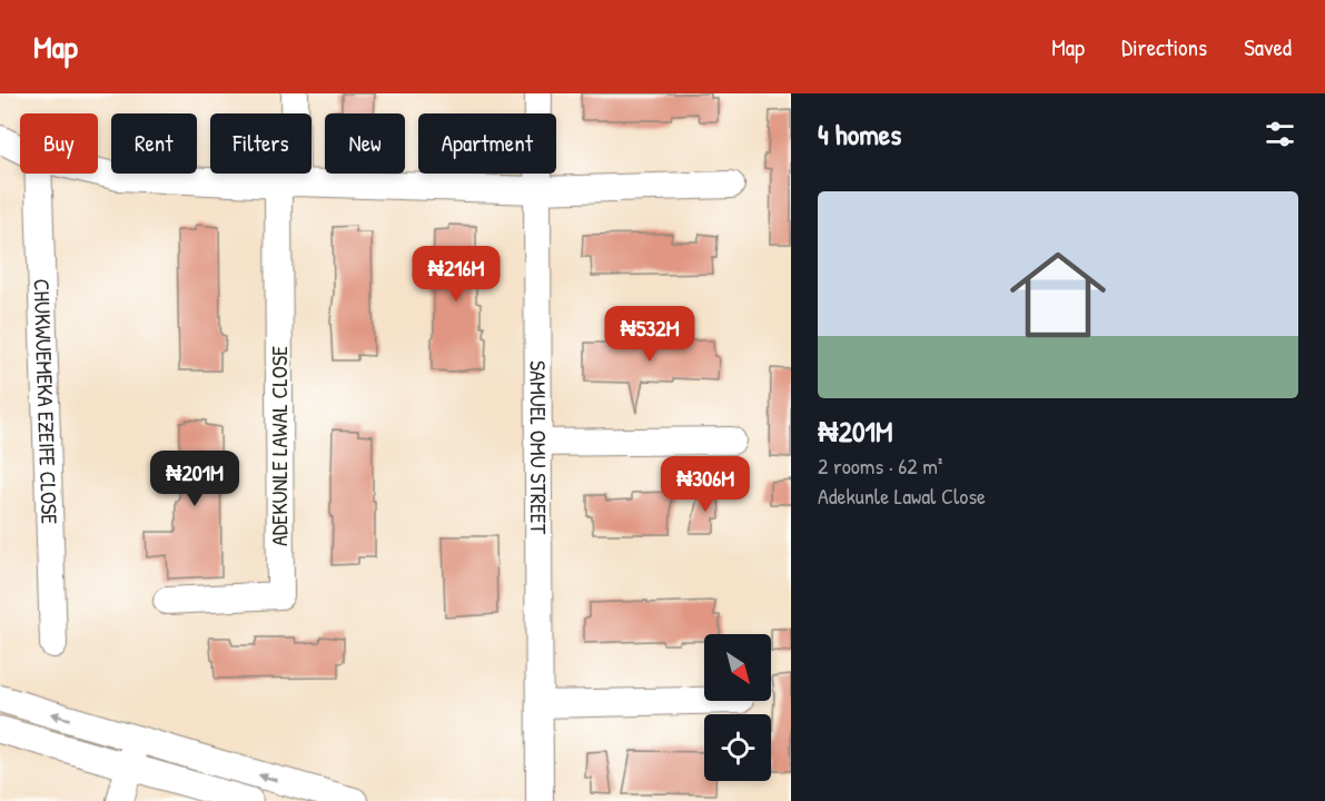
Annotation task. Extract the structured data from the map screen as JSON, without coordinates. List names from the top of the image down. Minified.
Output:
{"streets":{"street":["CHUKWUEMEKA EZEIFE CLOSE","ADEKUNLE LAWAL CLOSE","SAMUEL OMU STREET"]},"north":"bottom right","page":{"header":"Map","nav":["Map","Directions","Saved"],"heading":"4 homes","chip":["Buy","Rent","Filters","New","Apartment"],"list":[{"name":"₦201M","note":"2 rooms · 62 m² · Adekunle Lawal Close"}],"price":["₦216M","₦532M","₦201M","₦306M"]}}
